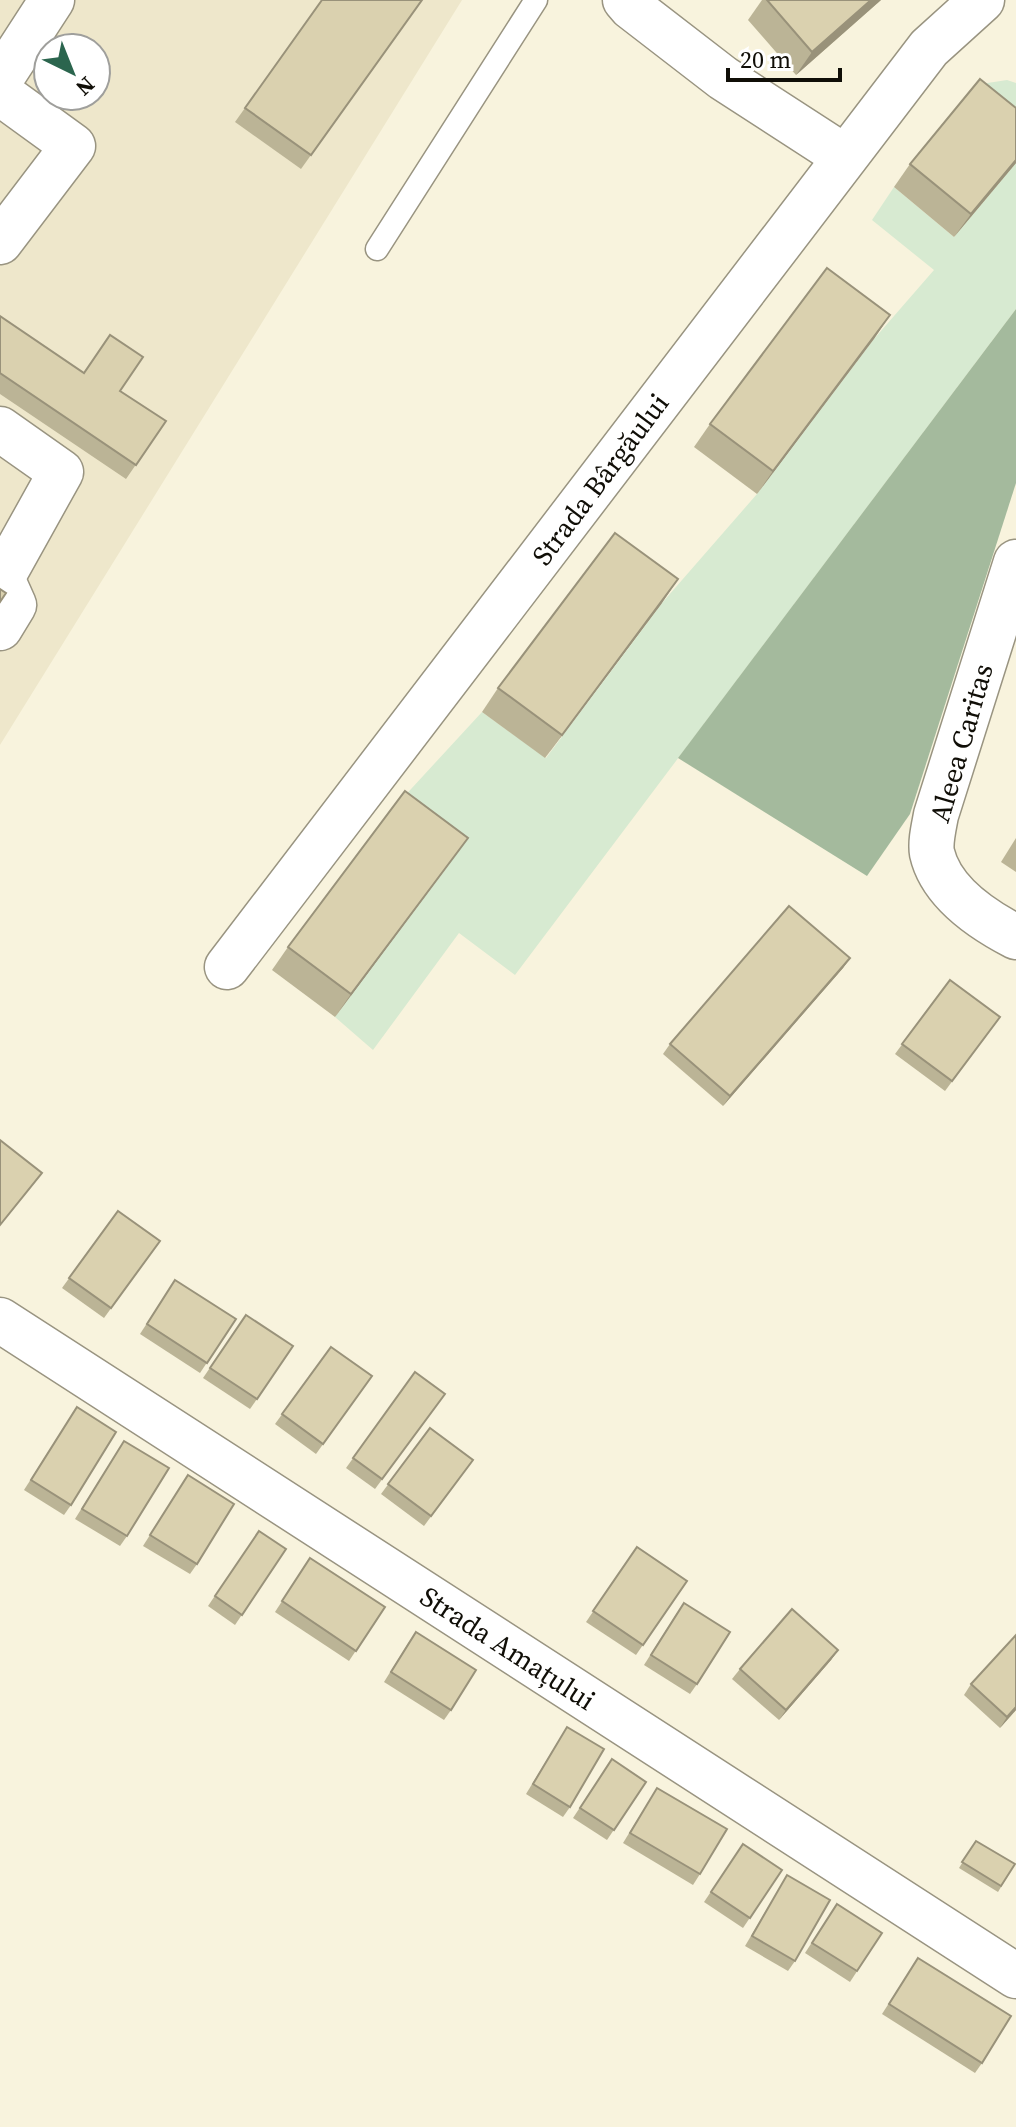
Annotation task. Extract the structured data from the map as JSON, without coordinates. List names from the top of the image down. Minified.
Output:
{"streets":{"street":["Strada Bârgăului","Aleea Caritas","Strada Amațului"]},"scale_bar":"20 m","north":"bottom right"}
